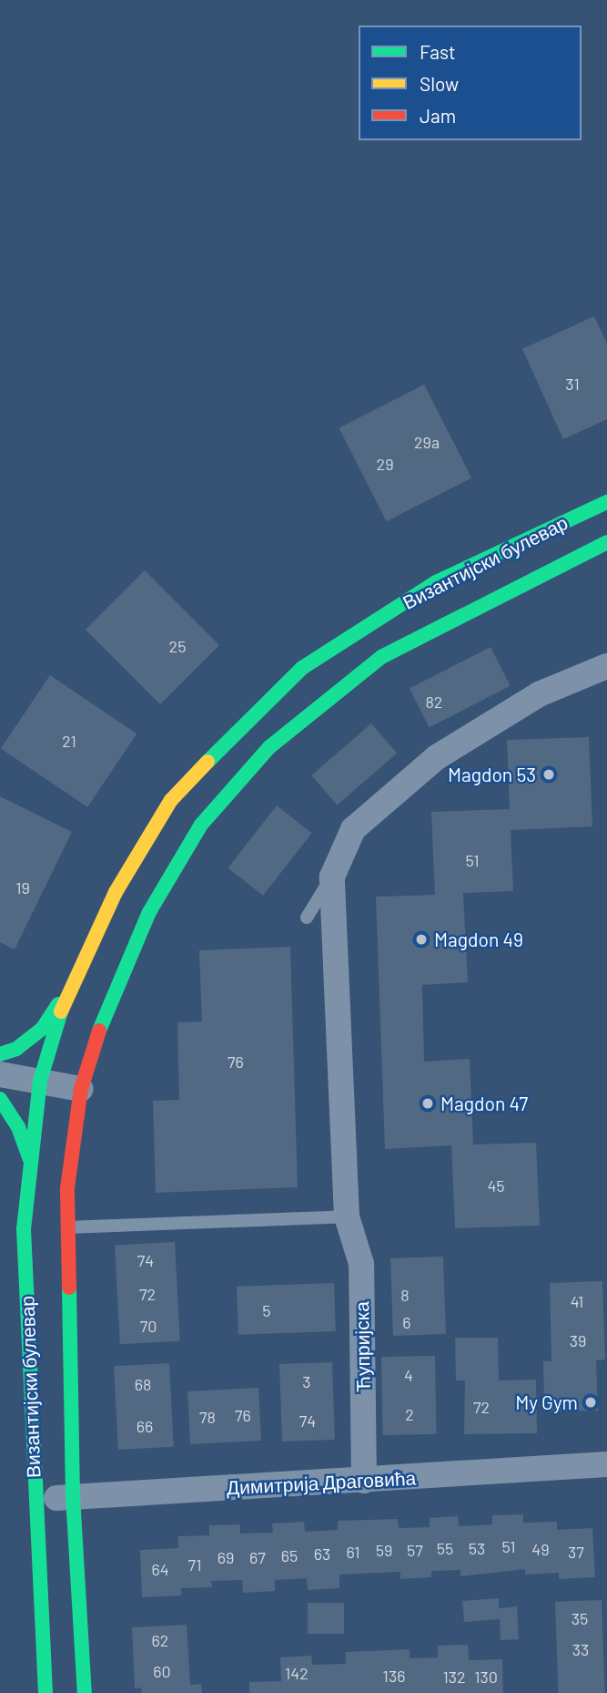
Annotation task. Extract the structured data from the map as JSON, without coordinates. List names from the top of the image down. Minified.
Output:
{"streets":{"street":["Византијски булевар","Ћупријска","Димитрија Драговића"]},"crossings":[["Византијски булевар","Димитрија Драговића"],["Ћупријска","Димитрија Драговића"]],"places":["Magdon 53","Magdon 49","Magdon 47","My Gym"],"house_numbers":["31","29a","29","25","82","21","51","19","76","45","74","72","8","41","5","6","70","39","4","3","68","72","2","76","78","74","66","51","55","53","49","59","57","61","37","63","65","69","67","71","64","35","62","33","60","142","136","132","130"],"legend":["Fast","Slow","Jam"]}
